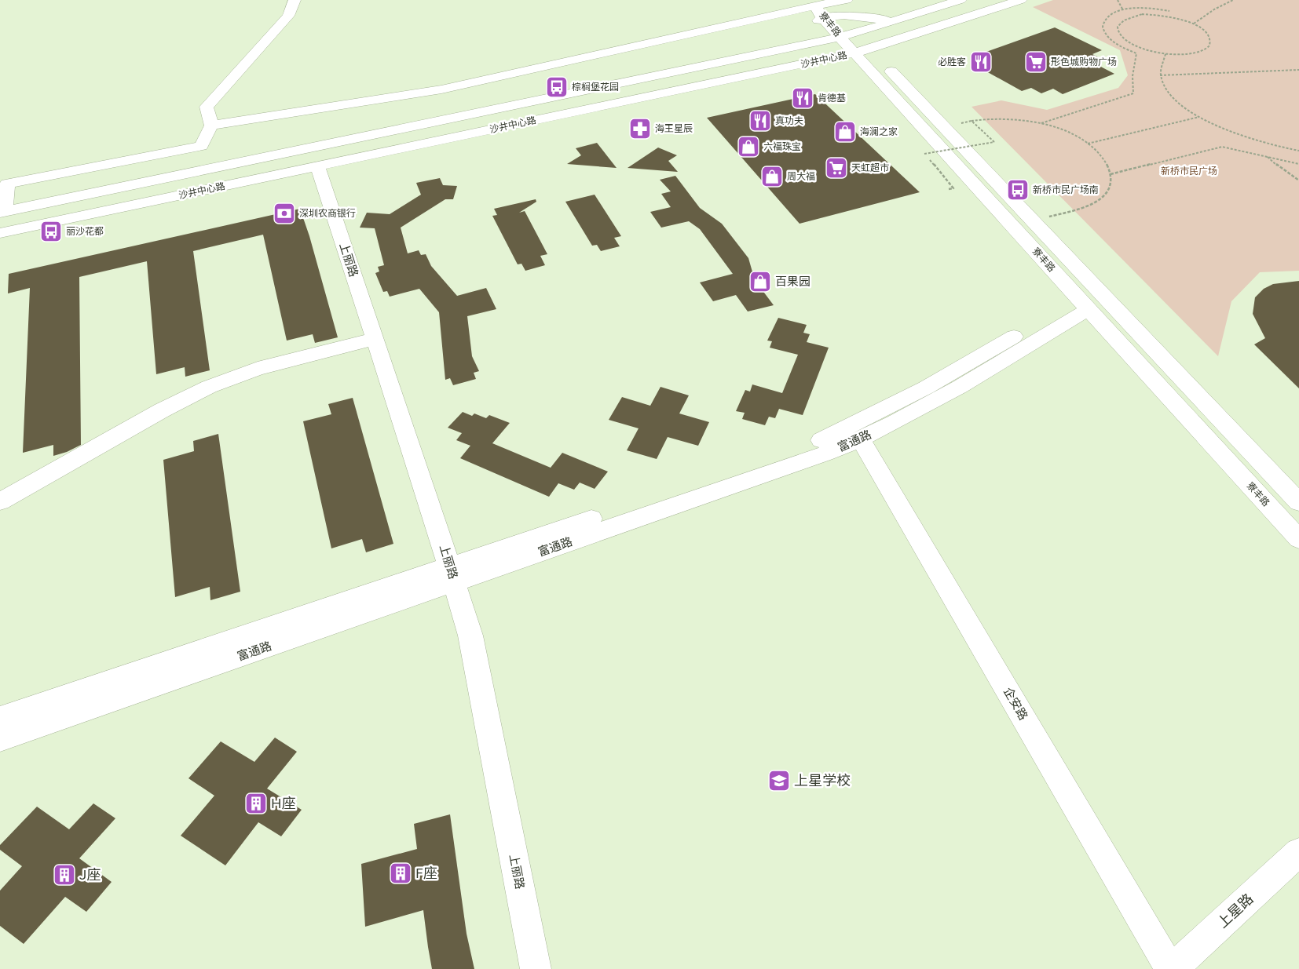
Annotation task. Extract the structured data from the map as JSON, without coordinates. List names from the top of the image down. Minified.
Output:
{"streets":{"street":["寮丰路","沙井中心路","上丽路","富通路","企安路","上星路"]},"crossings":[["寮丰路","沙井中心路"],["寮丰路","富通路"],["沙井中心路","上丽路"],["上丽路","富通路"],["富通路","企安路"],["企安路","上星路"]],"parks":["新桥市民广场"],"places":{"restaurant":["必胜客","肯德基","真功夫"],"supermarket":["形色城购物广场","天虹超市"],"bus stop":["棕榈堡花园","新桥市民广场南","丽沙花都"],"pharmacy":["海王星辰"],"shop":["海澜之家","六福珠宝","周大福","百果园"],"bank":["深圳农商银行"],"school or university":["上星学校"],"building":["H座","F座","J座"]}}
